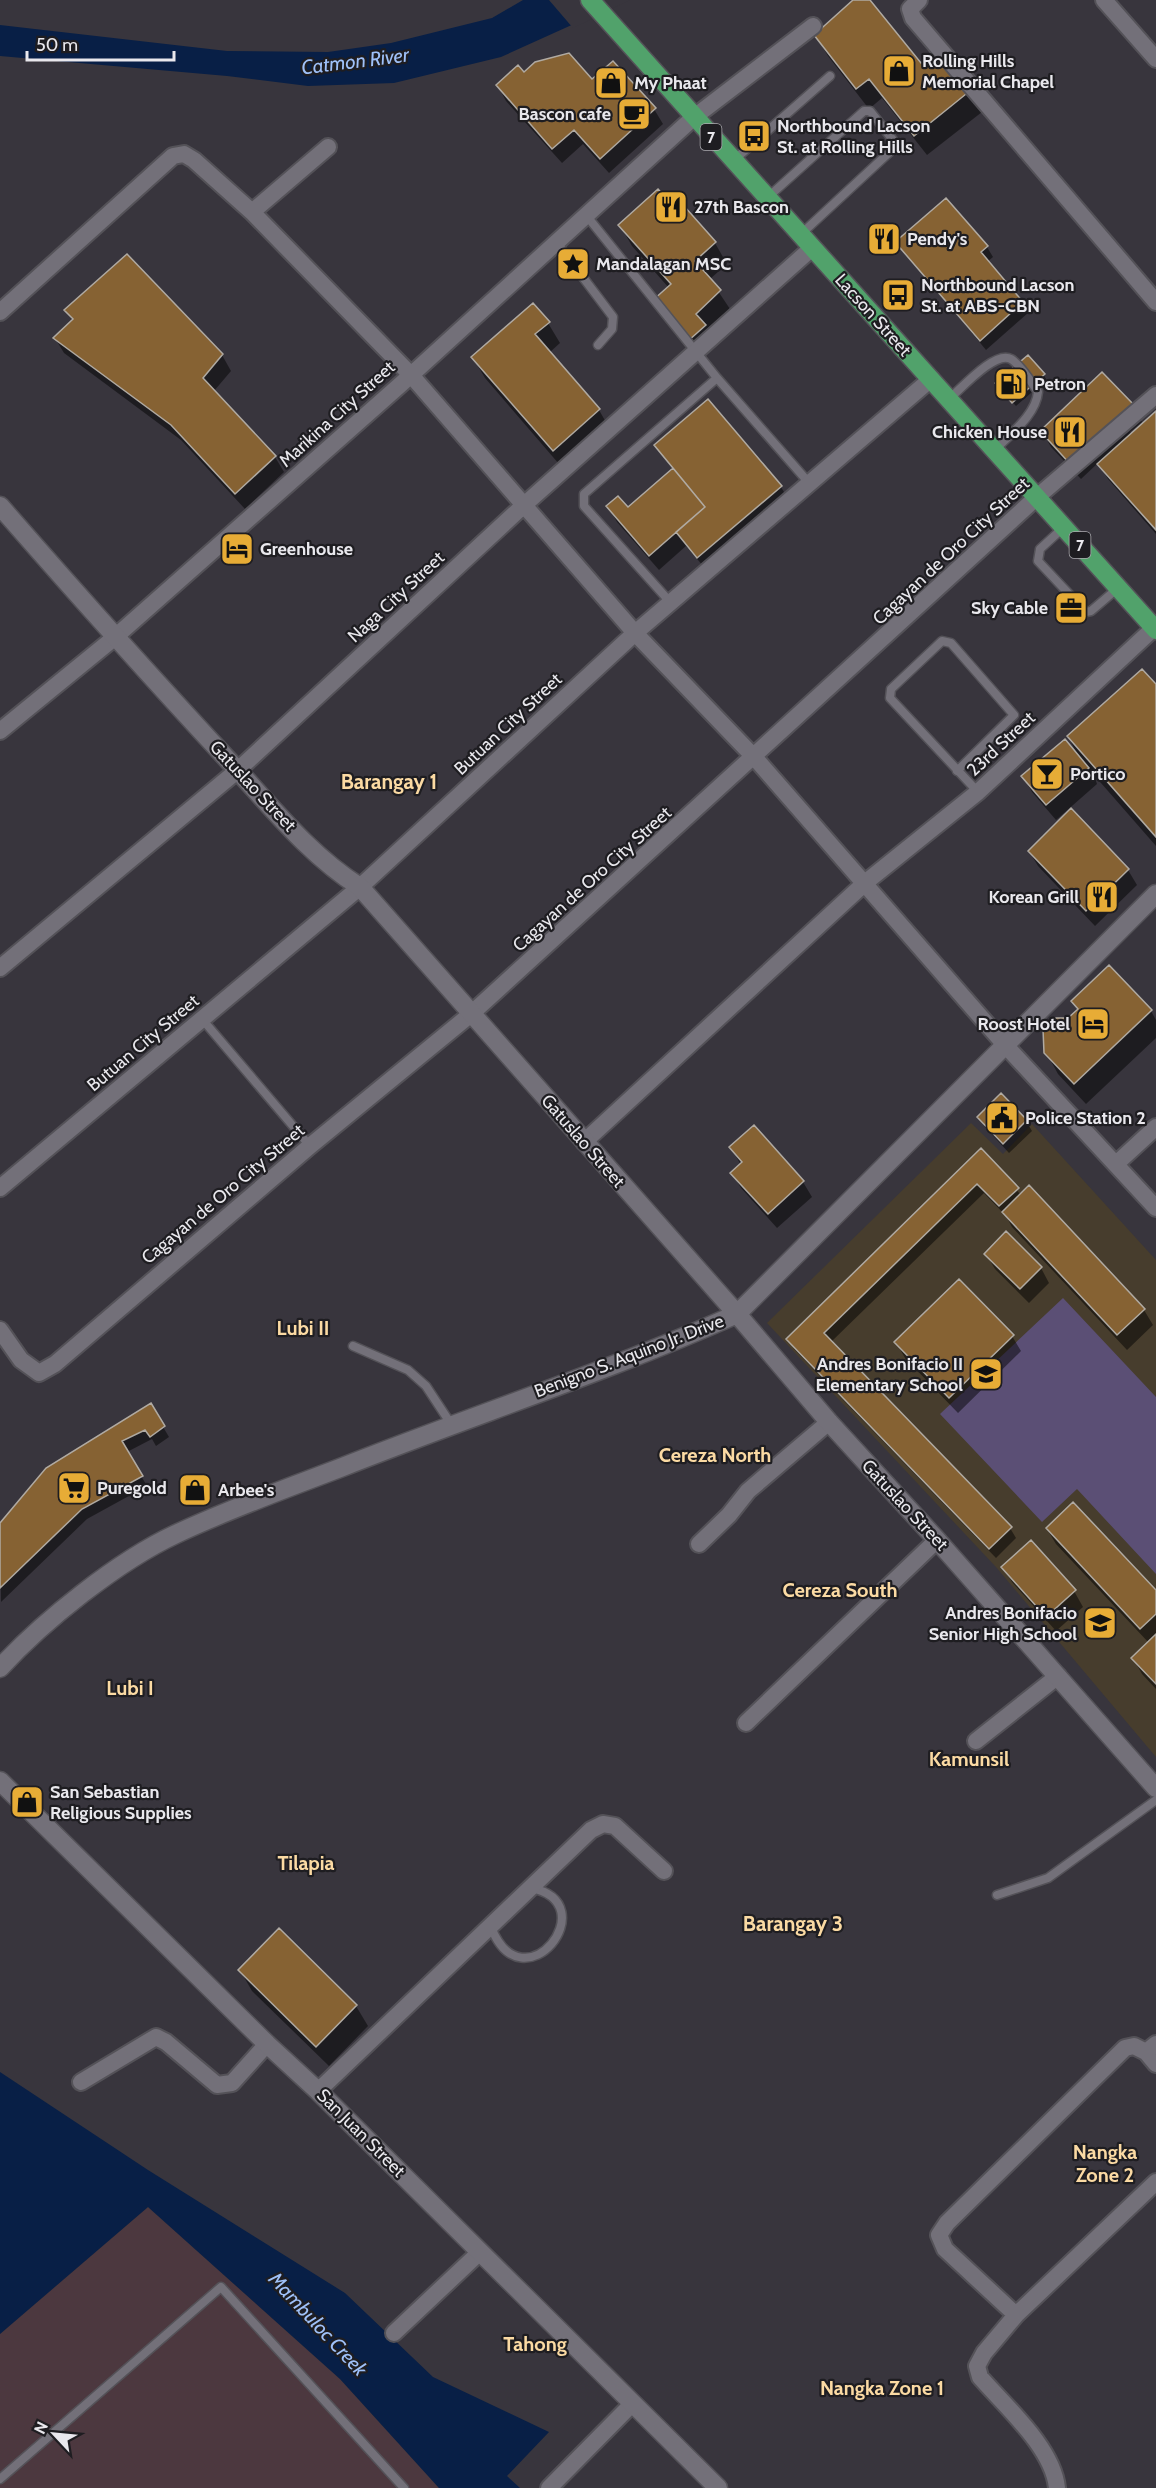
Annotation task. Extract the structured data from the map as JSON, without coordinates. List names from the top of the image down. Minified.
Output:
{"streets":{"main road":["7","Lacson Street","Gatuslao Street","Benigno S. Aquino Jr. Drive","San Juan Street"],"street":["Marikina City Street","Cagayan de Oro City Street","Naga City Street","Butuan City Street","23rd Street"]},"crossings":[["Lacson Street","Marikina City Street"],["Lacson Street","Cagayan de Oro City Street"],["Lacson Street","Naga City Street"],["Lacson Street","Butuan City Street"],["Lacson Street","23rd Street"],["Marikina City Street","Gatuslao Street"],["Cagayan de Oro City Street","Gatuslao Street"],["Naga City Street","Gatuslao Street"],["Butuan City Street","Gatuslao Street"],["23rd Street","Gatuslao Street"],["Gatuslao Street","Benigno S. Aquino Jr. Drive"]],"districts":["Barangay 1","Lubi II","Cereza North","Cereza South","Lubi I","Kamunsil","Tilapia","Barangay 3","Nangka Zone 2","Tahong","Nangka Zone 1"],"water":["Catmon River","Mambuloc Creek"],"places":{"shop":["Rolling Hills Memorial Chapel","My Phaat","Arbee's","San Sebastian Religious Supplies"],"cafe":["Bascon cafe"],"bus stop":["Northbound Lacson St. at Rolling Hills","Northbound Lacson St. at ABS-CBN"],"restaurant":["27th Bascon","Pendy's","Chicken House","Korean Grill"],"place":["Mandalagan MSC"],"fuel station":["Petron"],"hotel":["Greenhouse","Roost Hotel"],"office":["Sky Cable"],"bar":["Portico"],"public building":["Police Station 2"],"school or university":["Andres Bonifacio II Elementary School","Andres Bonifacio Senior High School"],"supermarket":["Puregold"]},"scale_bar":"50 m","north":"top left"}
